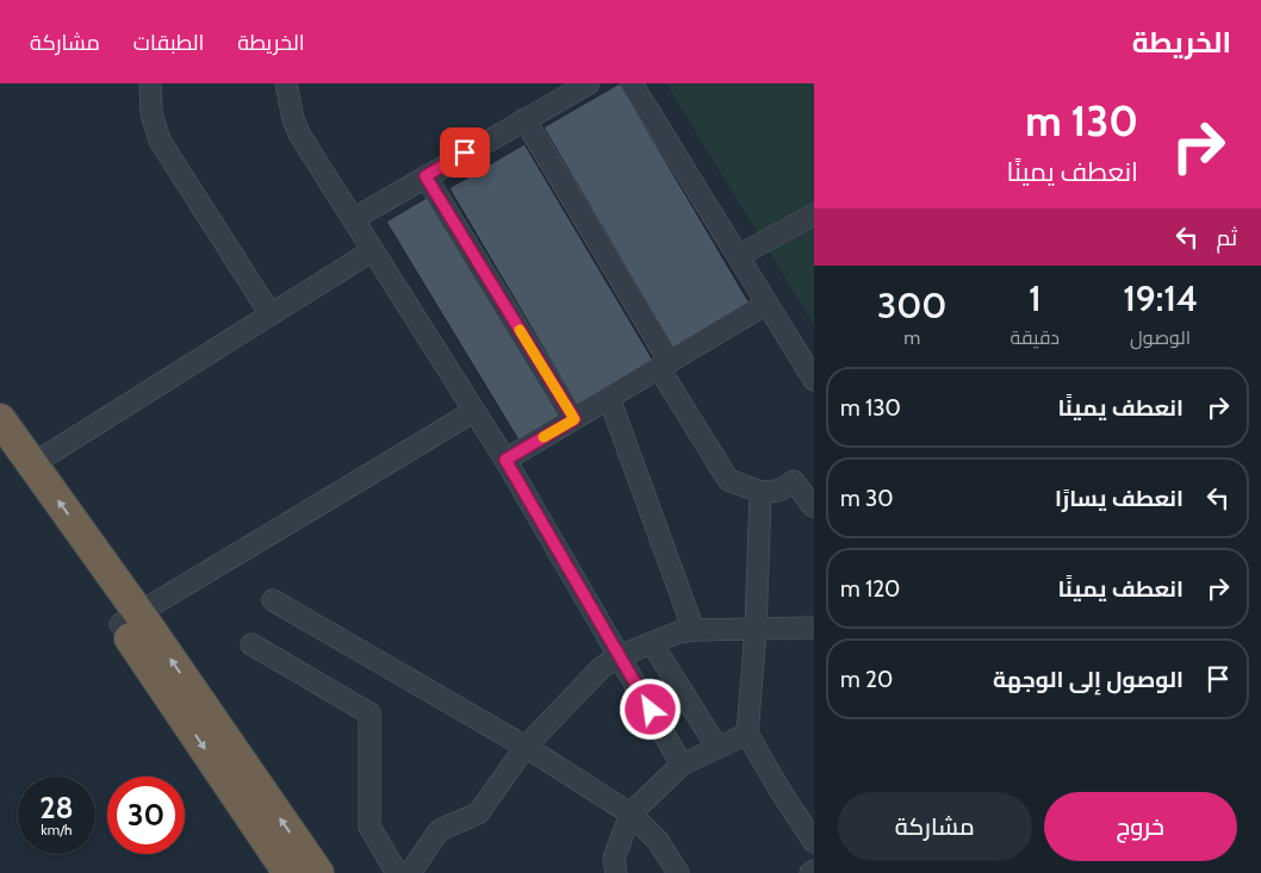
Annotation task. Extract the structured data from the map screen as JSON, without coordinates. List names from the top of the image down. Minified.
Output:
{"page":{"header":"الخريطة","nav":["الخريطة","الطبقات","مشاركة"],"turn":["130 m","انعطف يمينًا"],"then":"ثم","eta":["19:14","الوصول","1","دقيقة","300","m"],"list":[{"name":"انعطف يمينًا","value":"130 m"},{"name":"انعطف يسارًا","value":"30 m"},{"name":"انعطف يمينًا","value":"120 m"},{"name":"الوصول إلى الوجهة","value":"20 m"}],"speed":"28 km/h","limit":"30","buttons":["خروج","مشاركة"]}}
